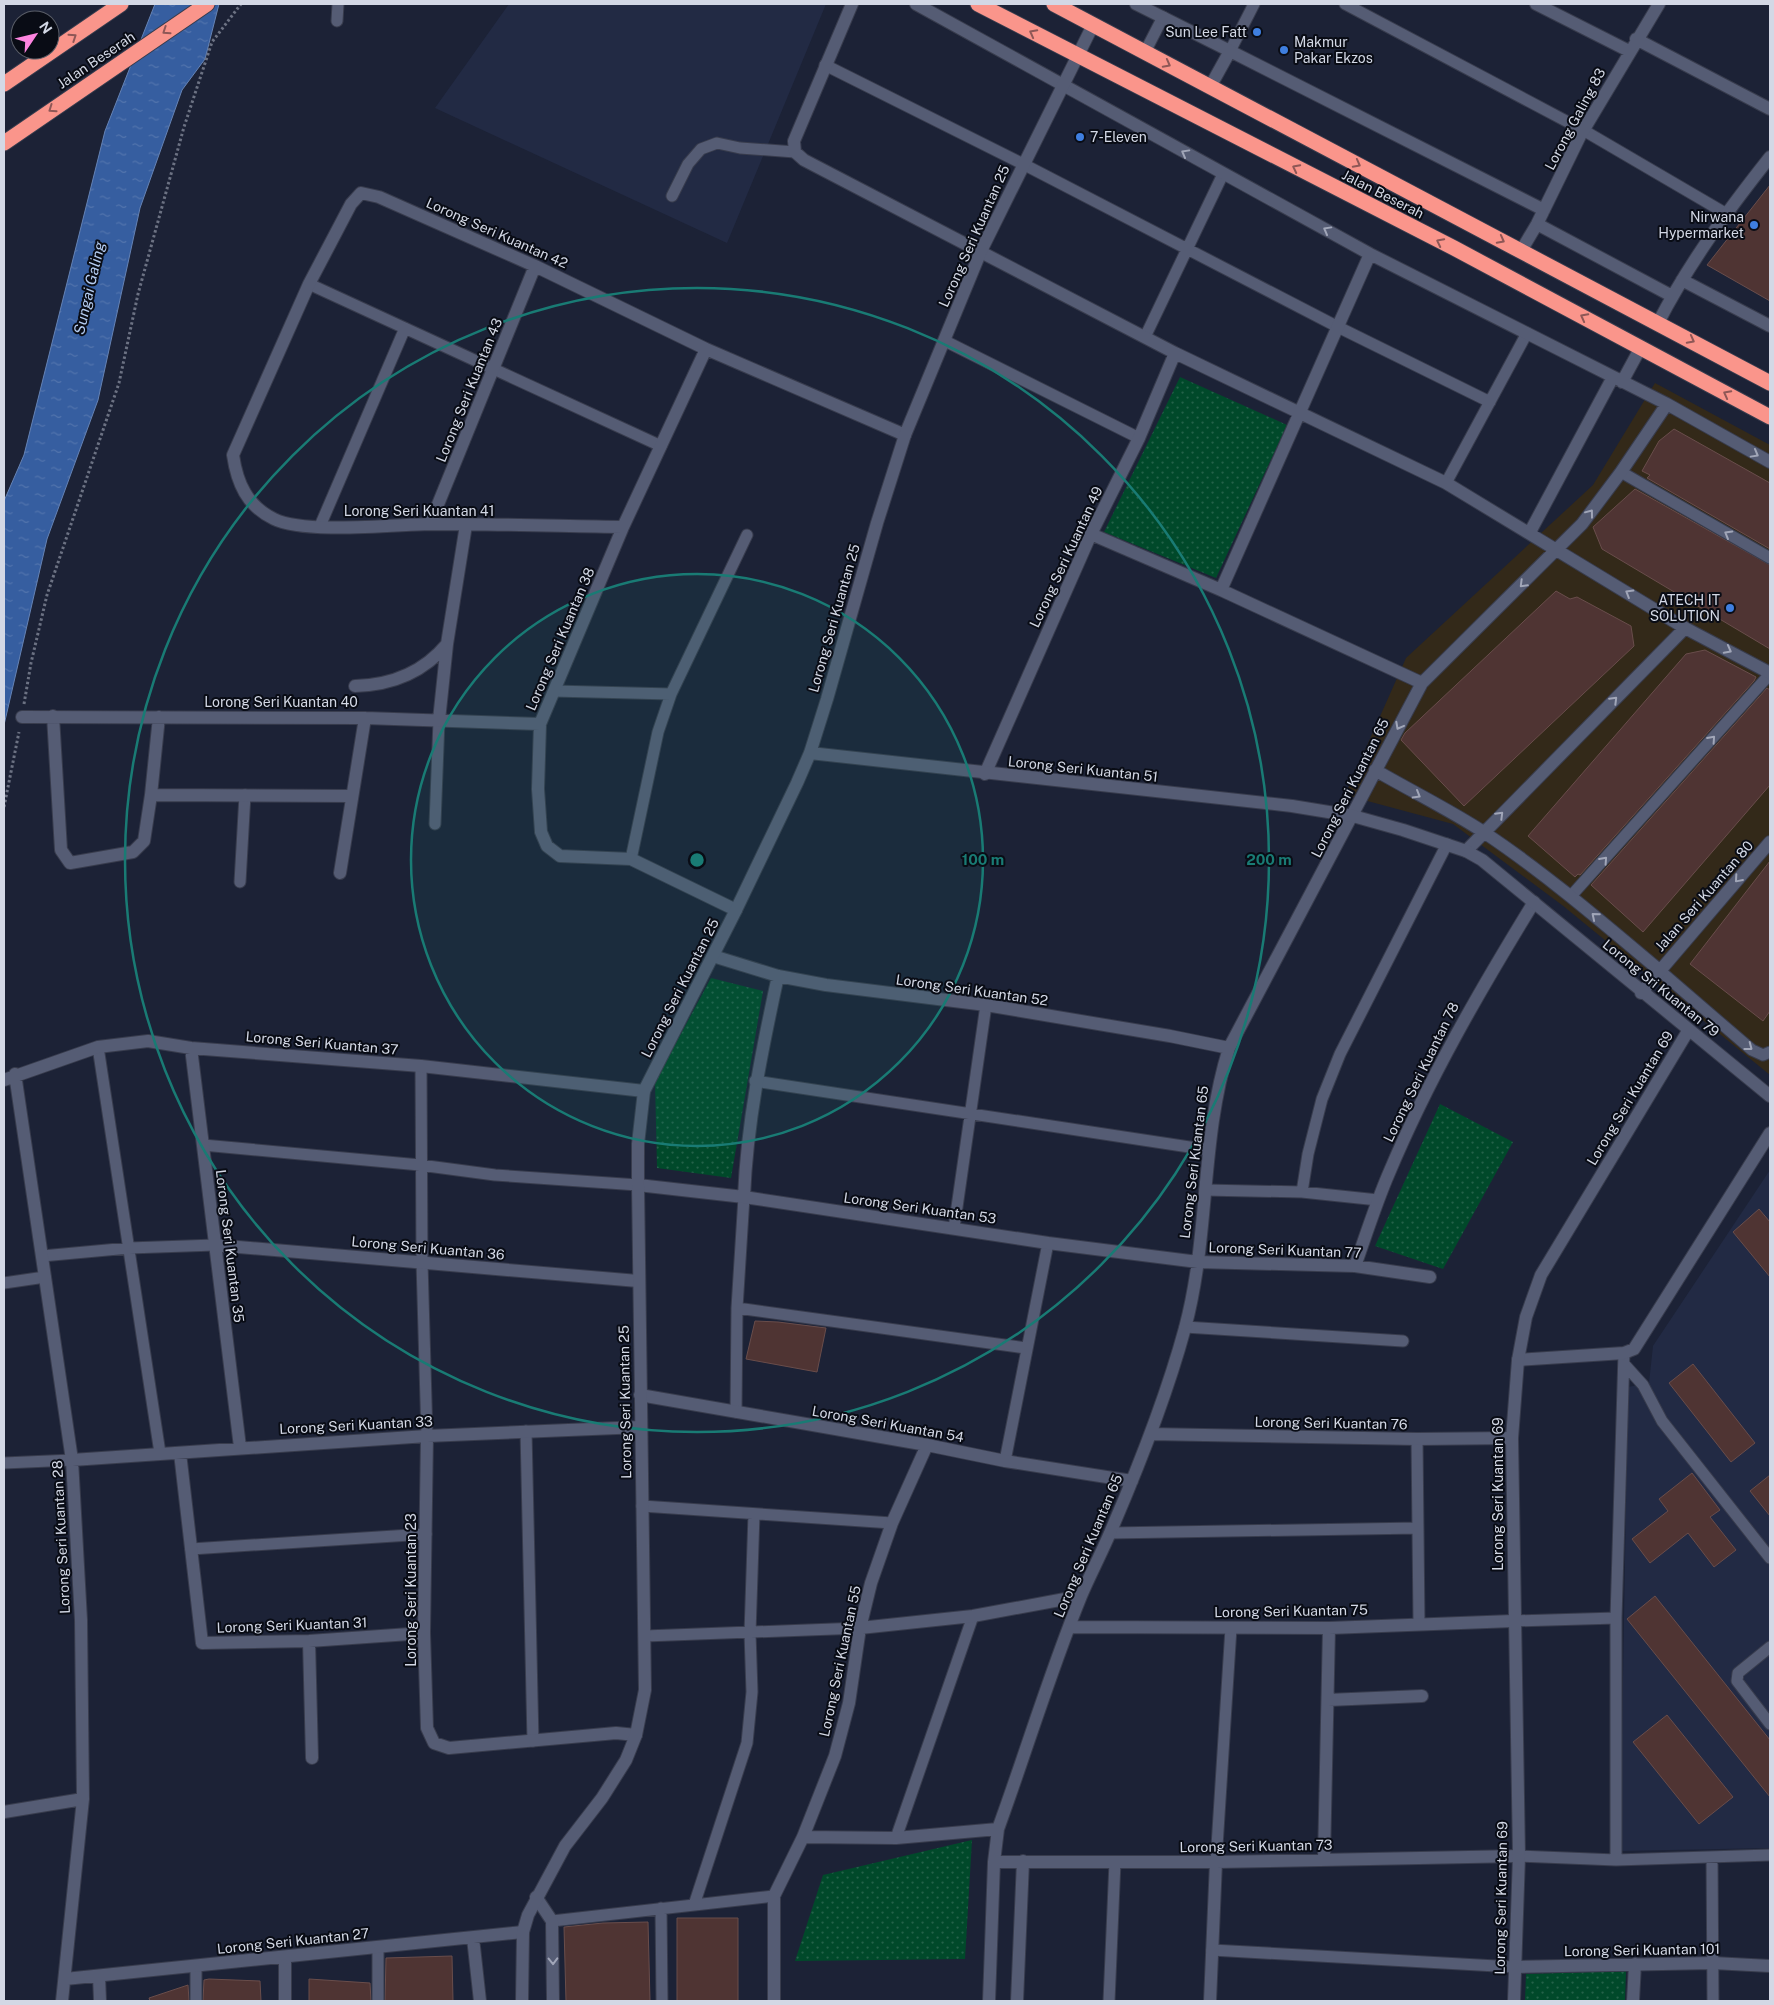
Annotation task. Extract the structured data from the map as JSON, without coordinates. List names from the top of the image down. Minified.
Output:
{"streets":{"highway":["Jalan Beserah"],"street":["Lorong Galing 83","Lorong Seri Kuantan 42","Lorong Seri Kuantan 25","Lorong Seri Kuantan 43","Lorong Seri Kuantan 41","Lorong Seri Kuantan 49","Lorong Seri Kuantan 38","Lorong Seri Kuantan 40","Lorong Seri Kuantan 51","Lorong Seri Kuantan 65","Jalan Seri Kuantan 80","Lorong Sri Kuantan 79","Lorong Seri Kuantan 52","Lorong Seri Kuantan 37","Lorong Seri Kuantan 78","Lorong Seri Kuantan 69","Lorong Seri Kuantan 53","Lorong Seri Kuantan 35","Lorong Seri Kuantan 36","Lorong Seri Kuantan 77","Lorong Seri Kuantan 76","Lorong Seri Kuantan 54","Lorong Seri Kuantan 33","Lorong Seri Kuantan 28","Lorong Seri Kuantan 23","Lorong Seri Kuantan 75","Lorong Seri Kuantan 31","Lorong Seri Kuantan 55","Lorong Seri Kuantan 73","Lorong Seri Kuantan 27","Lorong Seri Kuantan 101"]},"crossings":[["Jalan Beserah","Lorong Galing 83"],["Jalan Beserah","Lorong Seri Kuantan 25"],["Lorong Seri Kuantan 42","Lorong Seri Kuantan 25"],["Lorong Seri Kuantan 42","Lorong Seri Kuantan 43"],["Lorong Seri Kuantan 42","Lorong Seri Kuantan 41"],["Lorong Seri Kuantan 42","Lorong Seri Kuantan 38"],["Lorong Seri Kuantan 25","Lorong Seri Kuantan 38"],["Lorong Seri Kuantan 25","Lorong Seri Kuantan 51"],["Lorong Seri Kuantan 25","Lorong Seri Kuantan 52"],["Lorong Seri Kuantan 25","Lorong Seri Kuantan 37"],["Lorong Seri Kuantan 25","Lorong Seri Kuantan 53"],["Lorong Seri Kuantan 25","Lorong Seri Kuantan 36"],["Lorong Seri Kuantan 25","Lorong Seri Kuantan 54"],["Lorong Seri Kuantan 25","Lorong Seri Kuantan 33"],["Lorong Seri Kuantan 25","Lorong Seri Kuantan 27"],["Lorong Seri Kuantan 43","Lorong Seri Kuantan 41"],["Lorong Seri Kuantan 41","Lorong Seri Kuantan 38"],["Lorong Seri Kuantan 49","Lorong Seri Kuantan 51"],["Lorong Seri Kuantan 38","Lorong Seri Kuantan 40"],["Lorong Seri Kuantan 51","Lorong Seri Kuantan 65"],["Lorong Seri Kuantan 51","Lorong Sri Kuantan 79"],["Lorong Seri Kuantan 65","Lorong Seri Kuantan 52"],["Lorong Seri Kuantan 65","Lorong Seri Kuantan 53"],["Lorong Seri Kuantan 65","Lorong Seri Kuantan 77"],["Lorong Seri Kuantan 65","Lorong Seri Kuantan 76"],["Lorong Seri Kuantan 65","Lorong Seri Kuantan 54"],["Lorong Seri Kuantan 65","Lorong Seri Kuantan 75"],["Lorong Seri Kuantan 65","Lorong Seri Kuantan 73"],["Jalan Seri Kuantan 80","Lorong Sri Kuantan 79"],["Lorong Sri Kuantan 79","Lorong Seri Kuantan 78"],["Lorong Sri Kuantan 79","Lorong Seri Kuantan 69"],["Lorong Seri Kuantan 37","Lorong Seri Kuantan 35"],["Lorong Seri Kuantan 37","Lorong Seri Kuantan 28"],["Lorong Seri Kuantan 78","Lorong Seri Kuantan 77"],["Lorong Seri Kuantan 69","Lorong Seri Kuantan 76"],["Lorong Seri Kuantan 69","Lorong Seri Kuantan 75"],["Lorong Seri Kuantan 69","Lorong Seri Kuantan 73"],["Lorong Seri Kuantan 69","Lorong Seri Kuantan 101"],["Lorong Seri Kuantan 53","Lorong Seri Kuantan 77"],["Lorong Seri Kuantan 35","Lorong Seri Kuantan 36"],["Lorong Seri Kuantan 35","Lorong Seri Kuantan 33"],["Lorong Seri Kuantan 54","Lorong Seri Kuantan 55"],["Lorong Seri Kuantan 33","Lorong Seri Kuantan 28"],["Lorong Seri Kuantan 33","Lorong Seri Kuantan 23"],["Lorong Seri Kuantan 33","Lorong Seri Kuantan 31"],["Lorong Seri Kuantan 28","Lorong Seri Kuantan 27"],["Lorong Seri Kuantan 23","Lorong Seri Kuantan 31"]],"one_way":["Jalan Seri Kuantan 80"],"water":["Sungai Galing"],"places":["Sun Lee Fatt","Makmur Pakar Ekzos","7-Eleven","Nirwana Hypermarket","ATECH IT SOLUTION"],"north":"top right","rings":["100 m","200 m"]}
